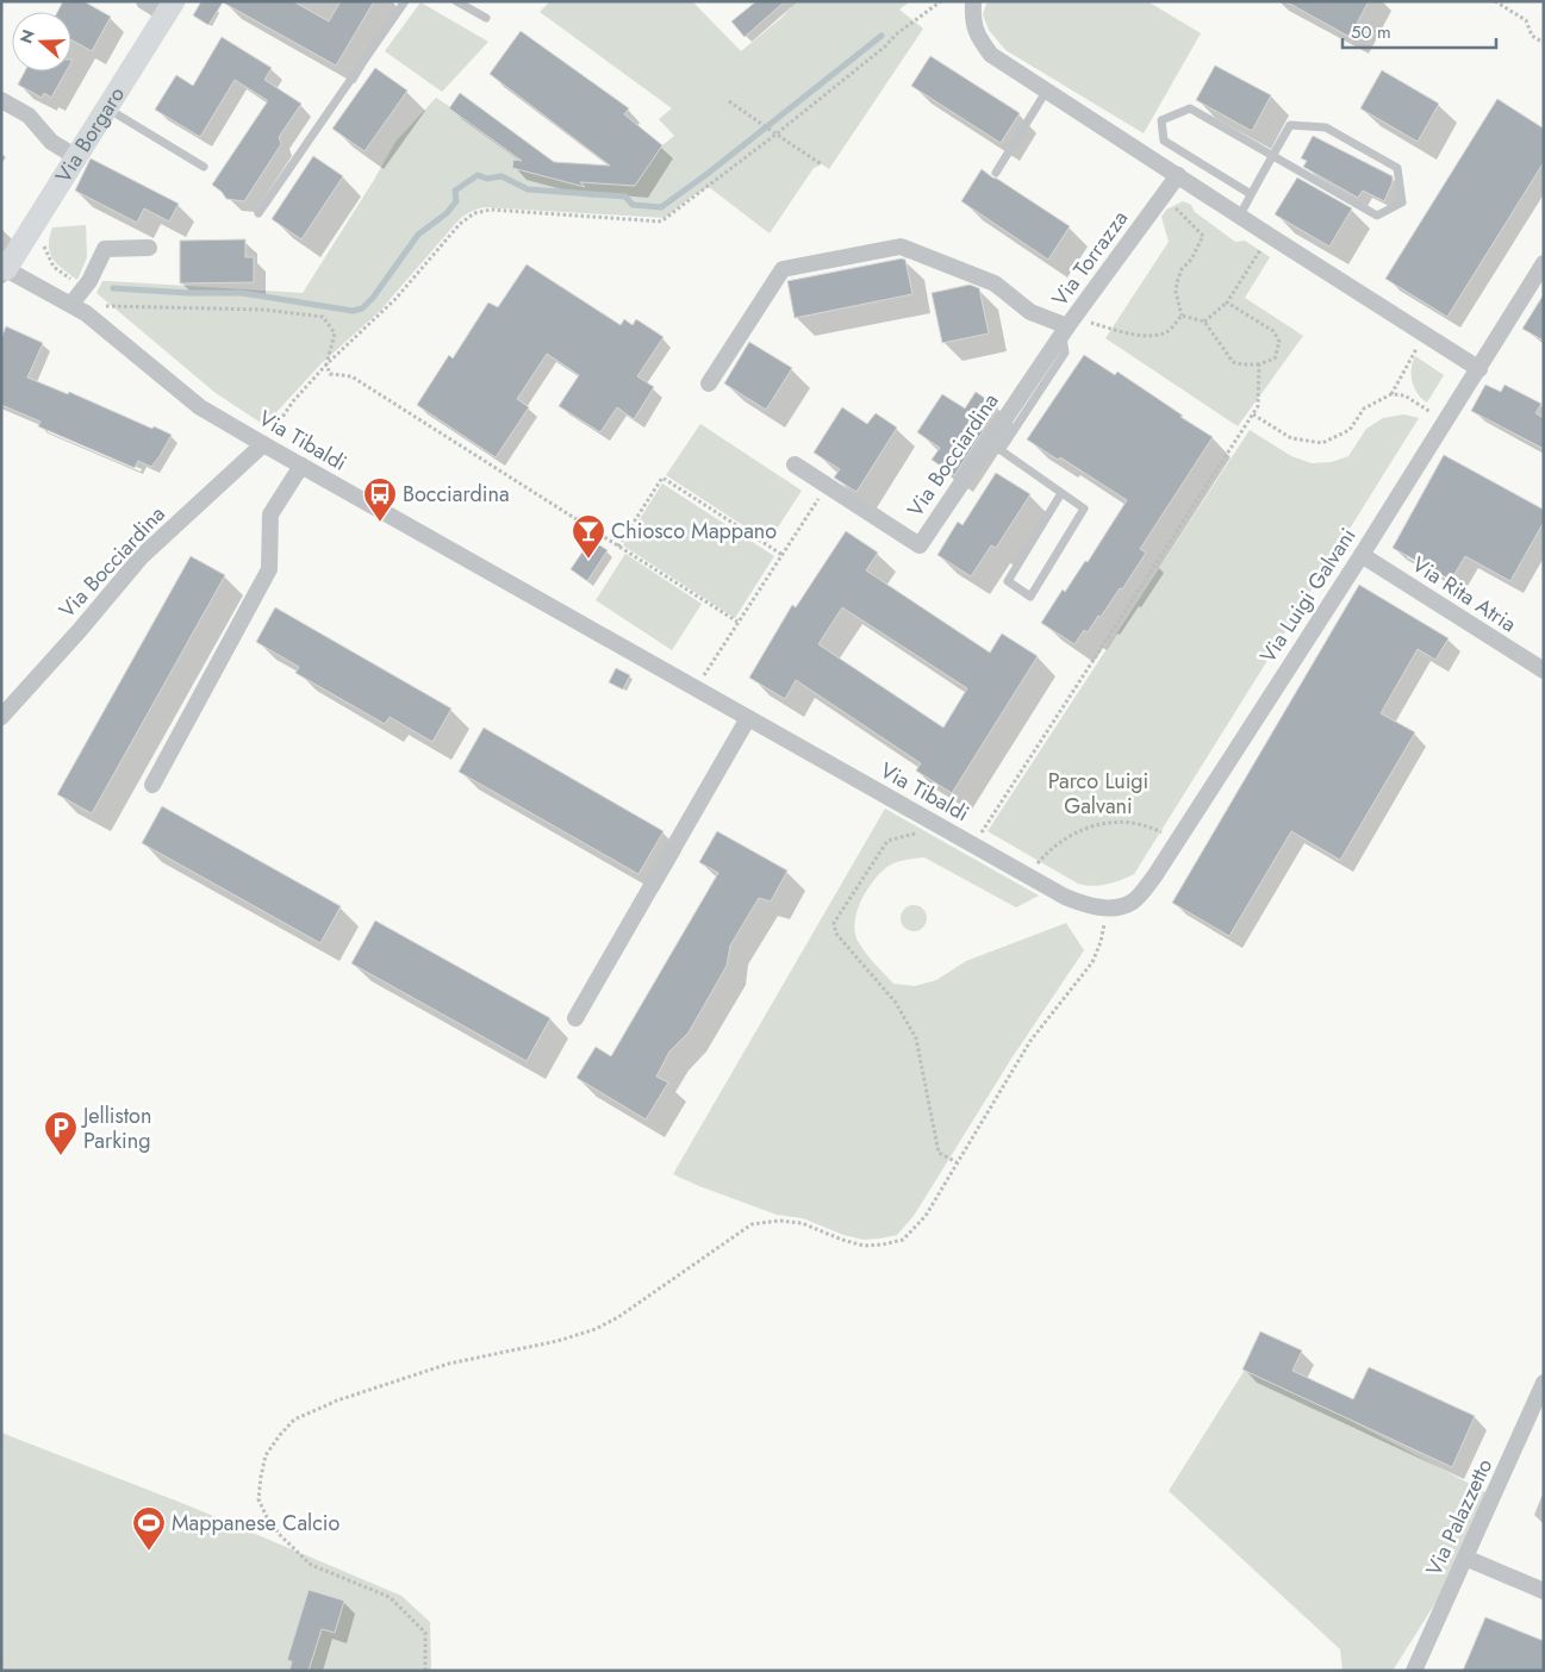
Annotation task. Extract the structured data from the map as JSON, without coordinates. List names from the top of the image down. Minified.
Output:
{"streets":{"street":["Via Borgaro","Via Torrazza","Via Tibaldi","Via Bocciardina","Via Rita Atria","Via Luigi Galvani","Via Palazzetto"]},"crossings":[["Via Borgaro","Via Tibaldi"],["Via Torrazza","Via Bocciardina"],["Via Tibaldi","Via Bocciardina"],["Via Tibaldi","Via Luigi Galvani"],["Via Rita Atria","Via Luigi Galvani"]],"parks":["Parco Luigi Galvani"],"places":{"bus stop":["Bocciardina"],"bar":["Chiosco Mappano"],"parking":["Jelliston Parking"],"sports":["Mappanese Calcio"]},"scale_bar":"50 m","north":"left"}
